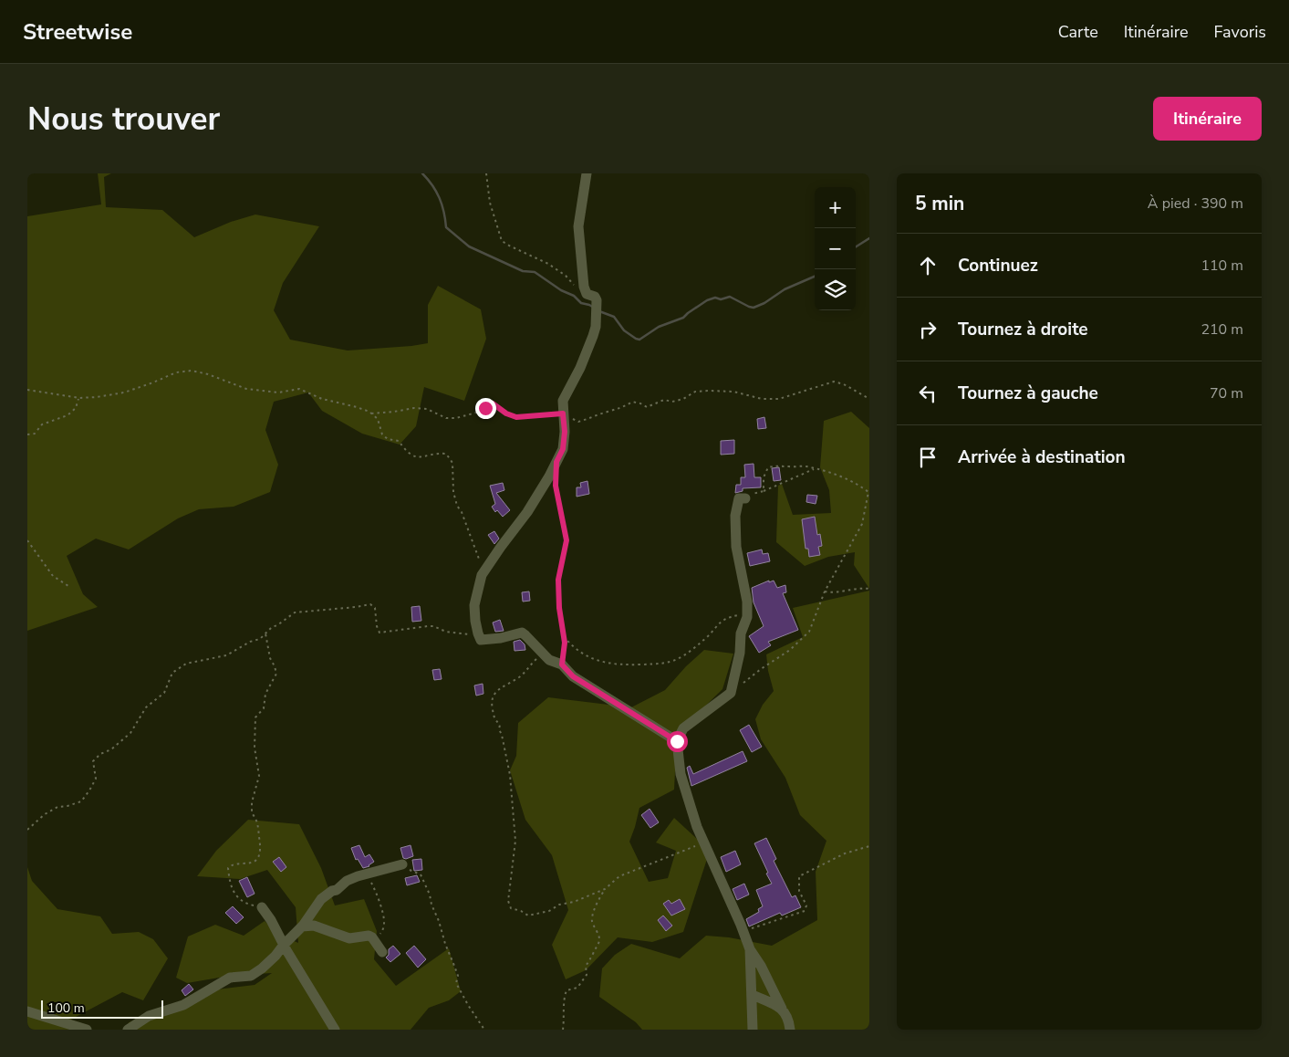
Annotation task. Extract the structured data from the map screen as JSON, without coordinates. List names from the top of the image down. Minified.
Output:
{"scale_bar":"100 m","page":{"header":"Streetwise","nav":["Carte","Itinéraire","Favoris"],"buttons":"Itinéraire","title":"Nous trouver","heading":["5 min","À pied · 390 m"],"map_buttons":["+","−"],"list":[["Continuez","110 m"],["Tournez à droite","210 m"],["Tournez à gauche","70 m"],"Arrivée à destination"],"scale":"100 m"}}
